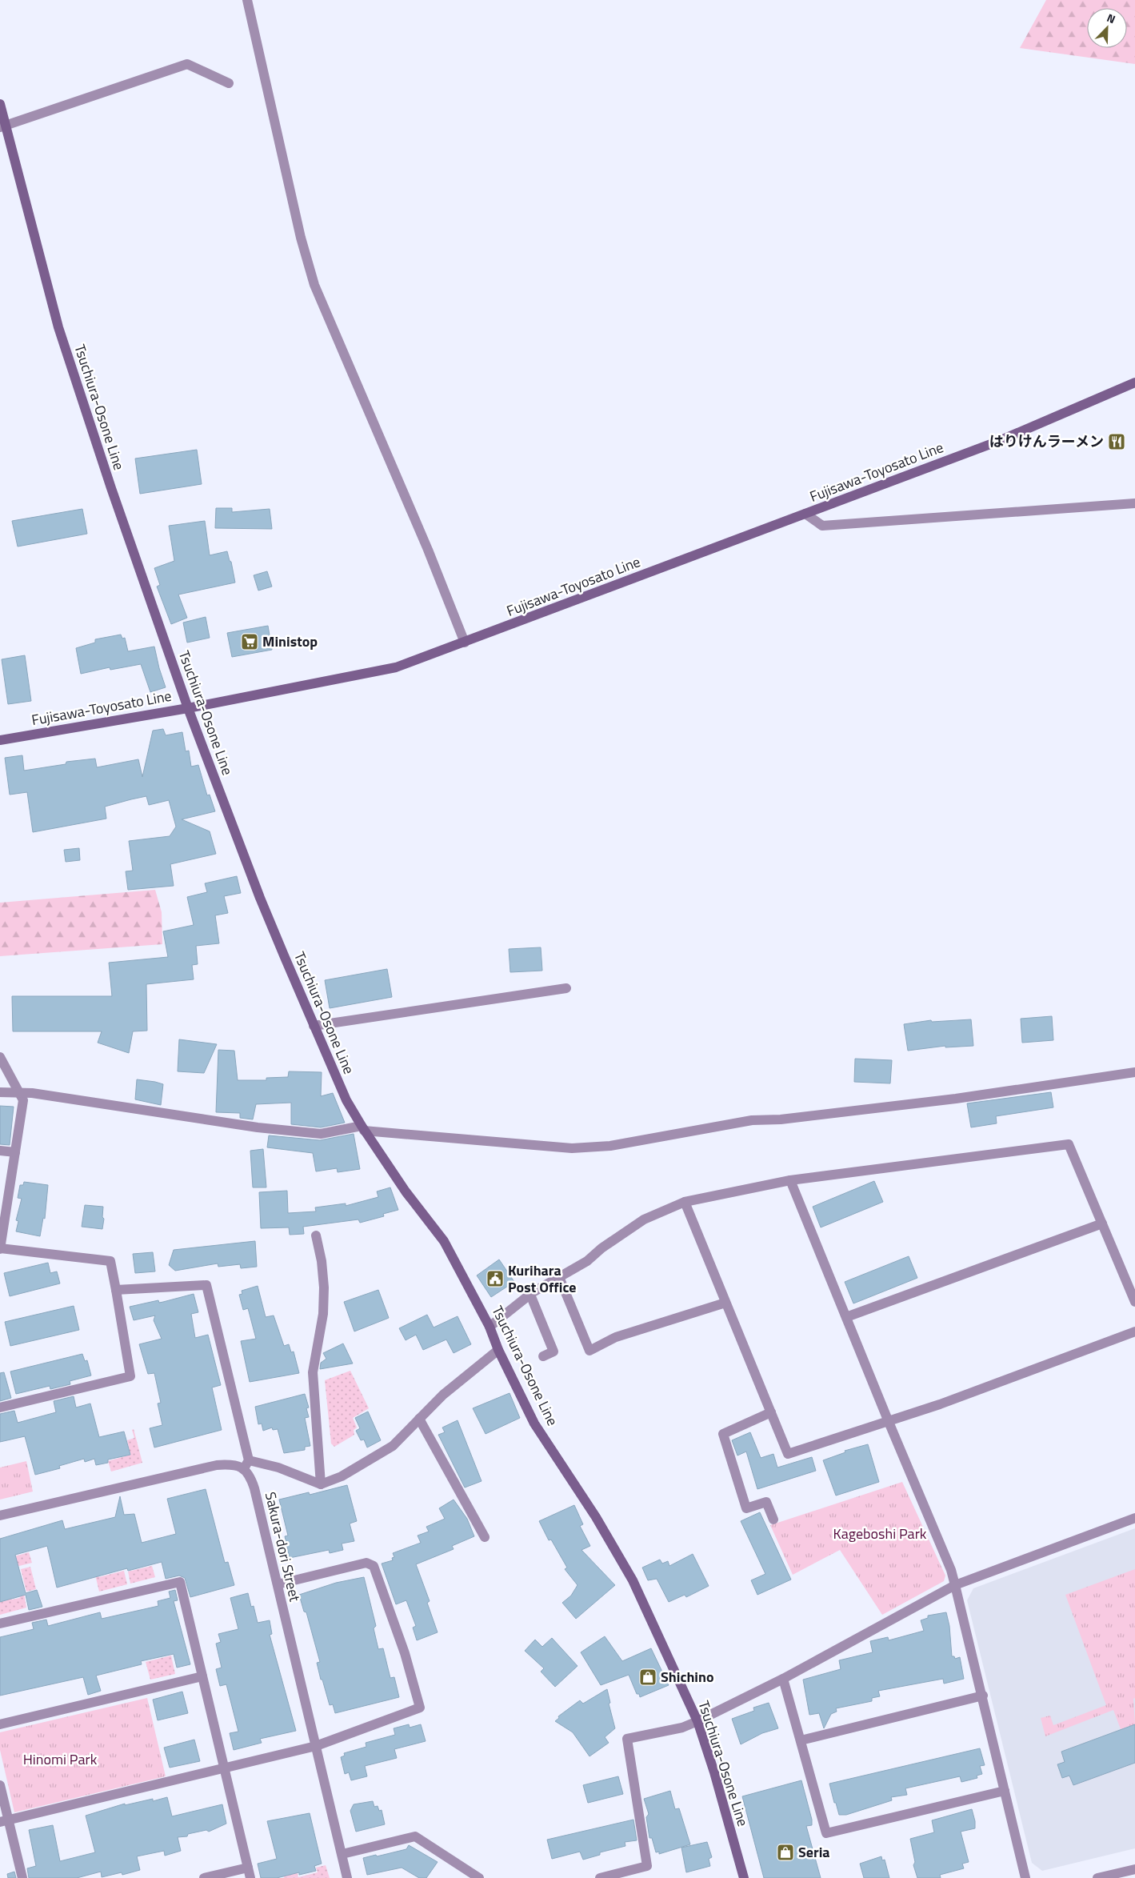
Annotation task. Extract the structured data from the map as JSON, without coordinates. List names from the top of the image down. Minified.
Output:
{"streets":{"main road":["Tsuchiura-Osone Line","Fujisawa-Toyosato Line"],"street":["Sakura-dori Street"]},"crossings":[["Tsuchiura-Osone Line","Fujisawa-Toyosato Line"]],"parks":["Kageboshi Park","Hinomi Park"],"places":{"restaurant":["はりけんラーメン"],"supermarket":["Ministop"],"public building":["Kurihara Post Office"],"shop":["Shichino","Seria"]},"north":"top right"}
